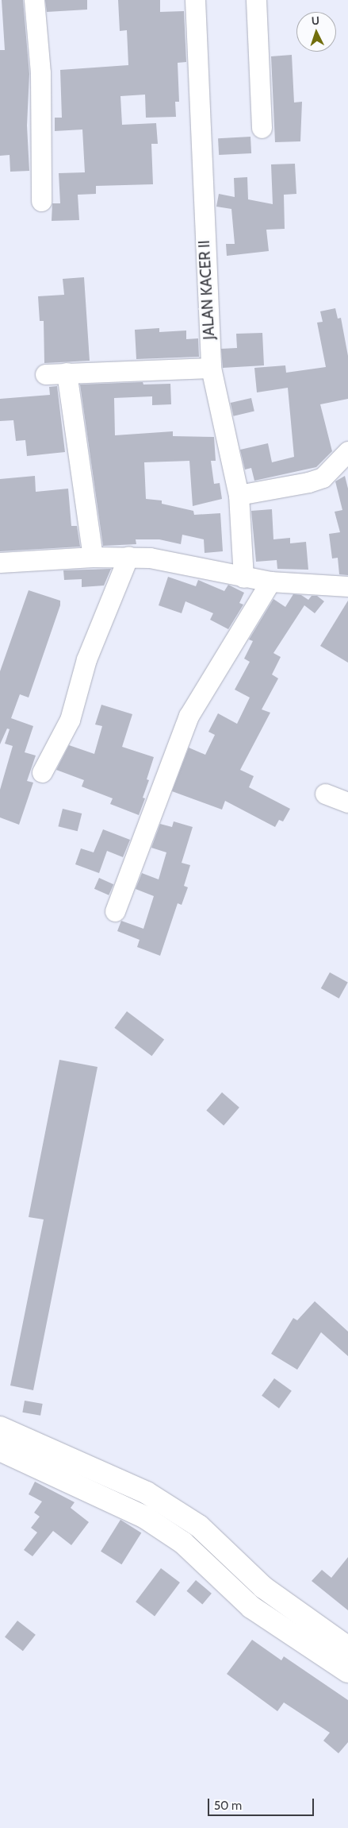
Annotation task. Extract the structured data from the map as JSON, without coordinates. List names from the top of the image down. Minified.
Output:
{"streets":{"street":["JALAN KACER II"]},"scale_bar":"50 m","north":"top"}
